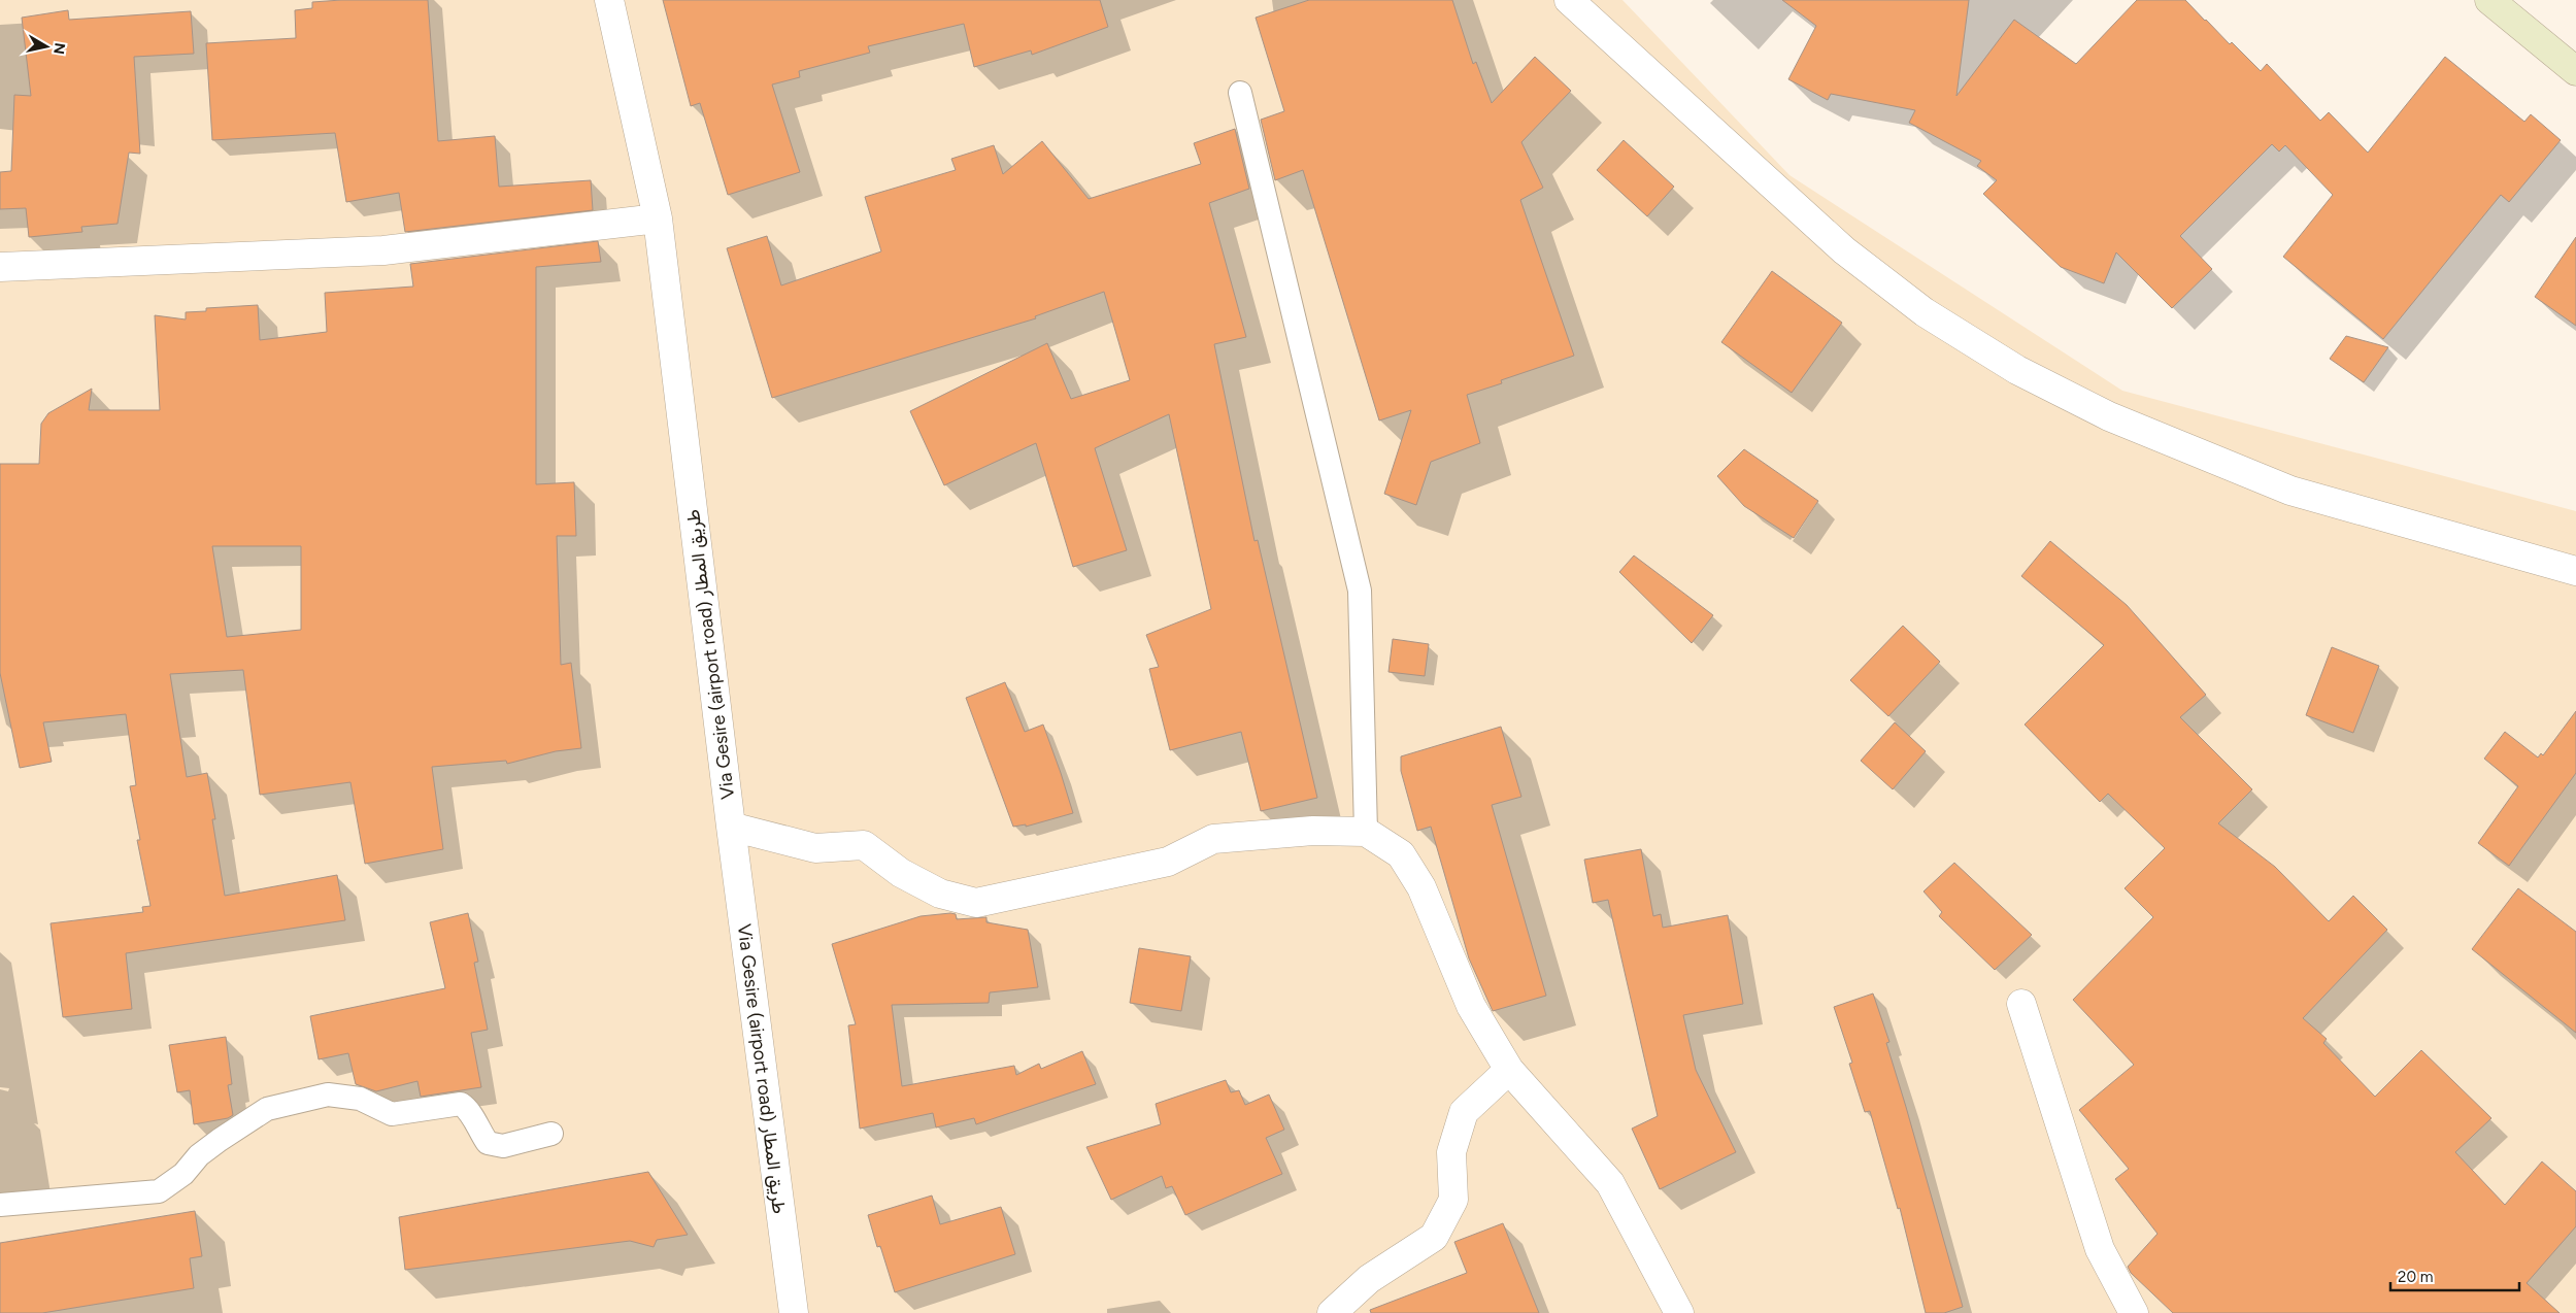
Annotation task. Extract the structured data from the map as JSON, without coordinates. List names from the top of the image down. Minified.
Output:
{"streets":{"street":["Via Gesire (airport road) طريق المطار"]},"scale_bar":"20 m","north":"right"}
